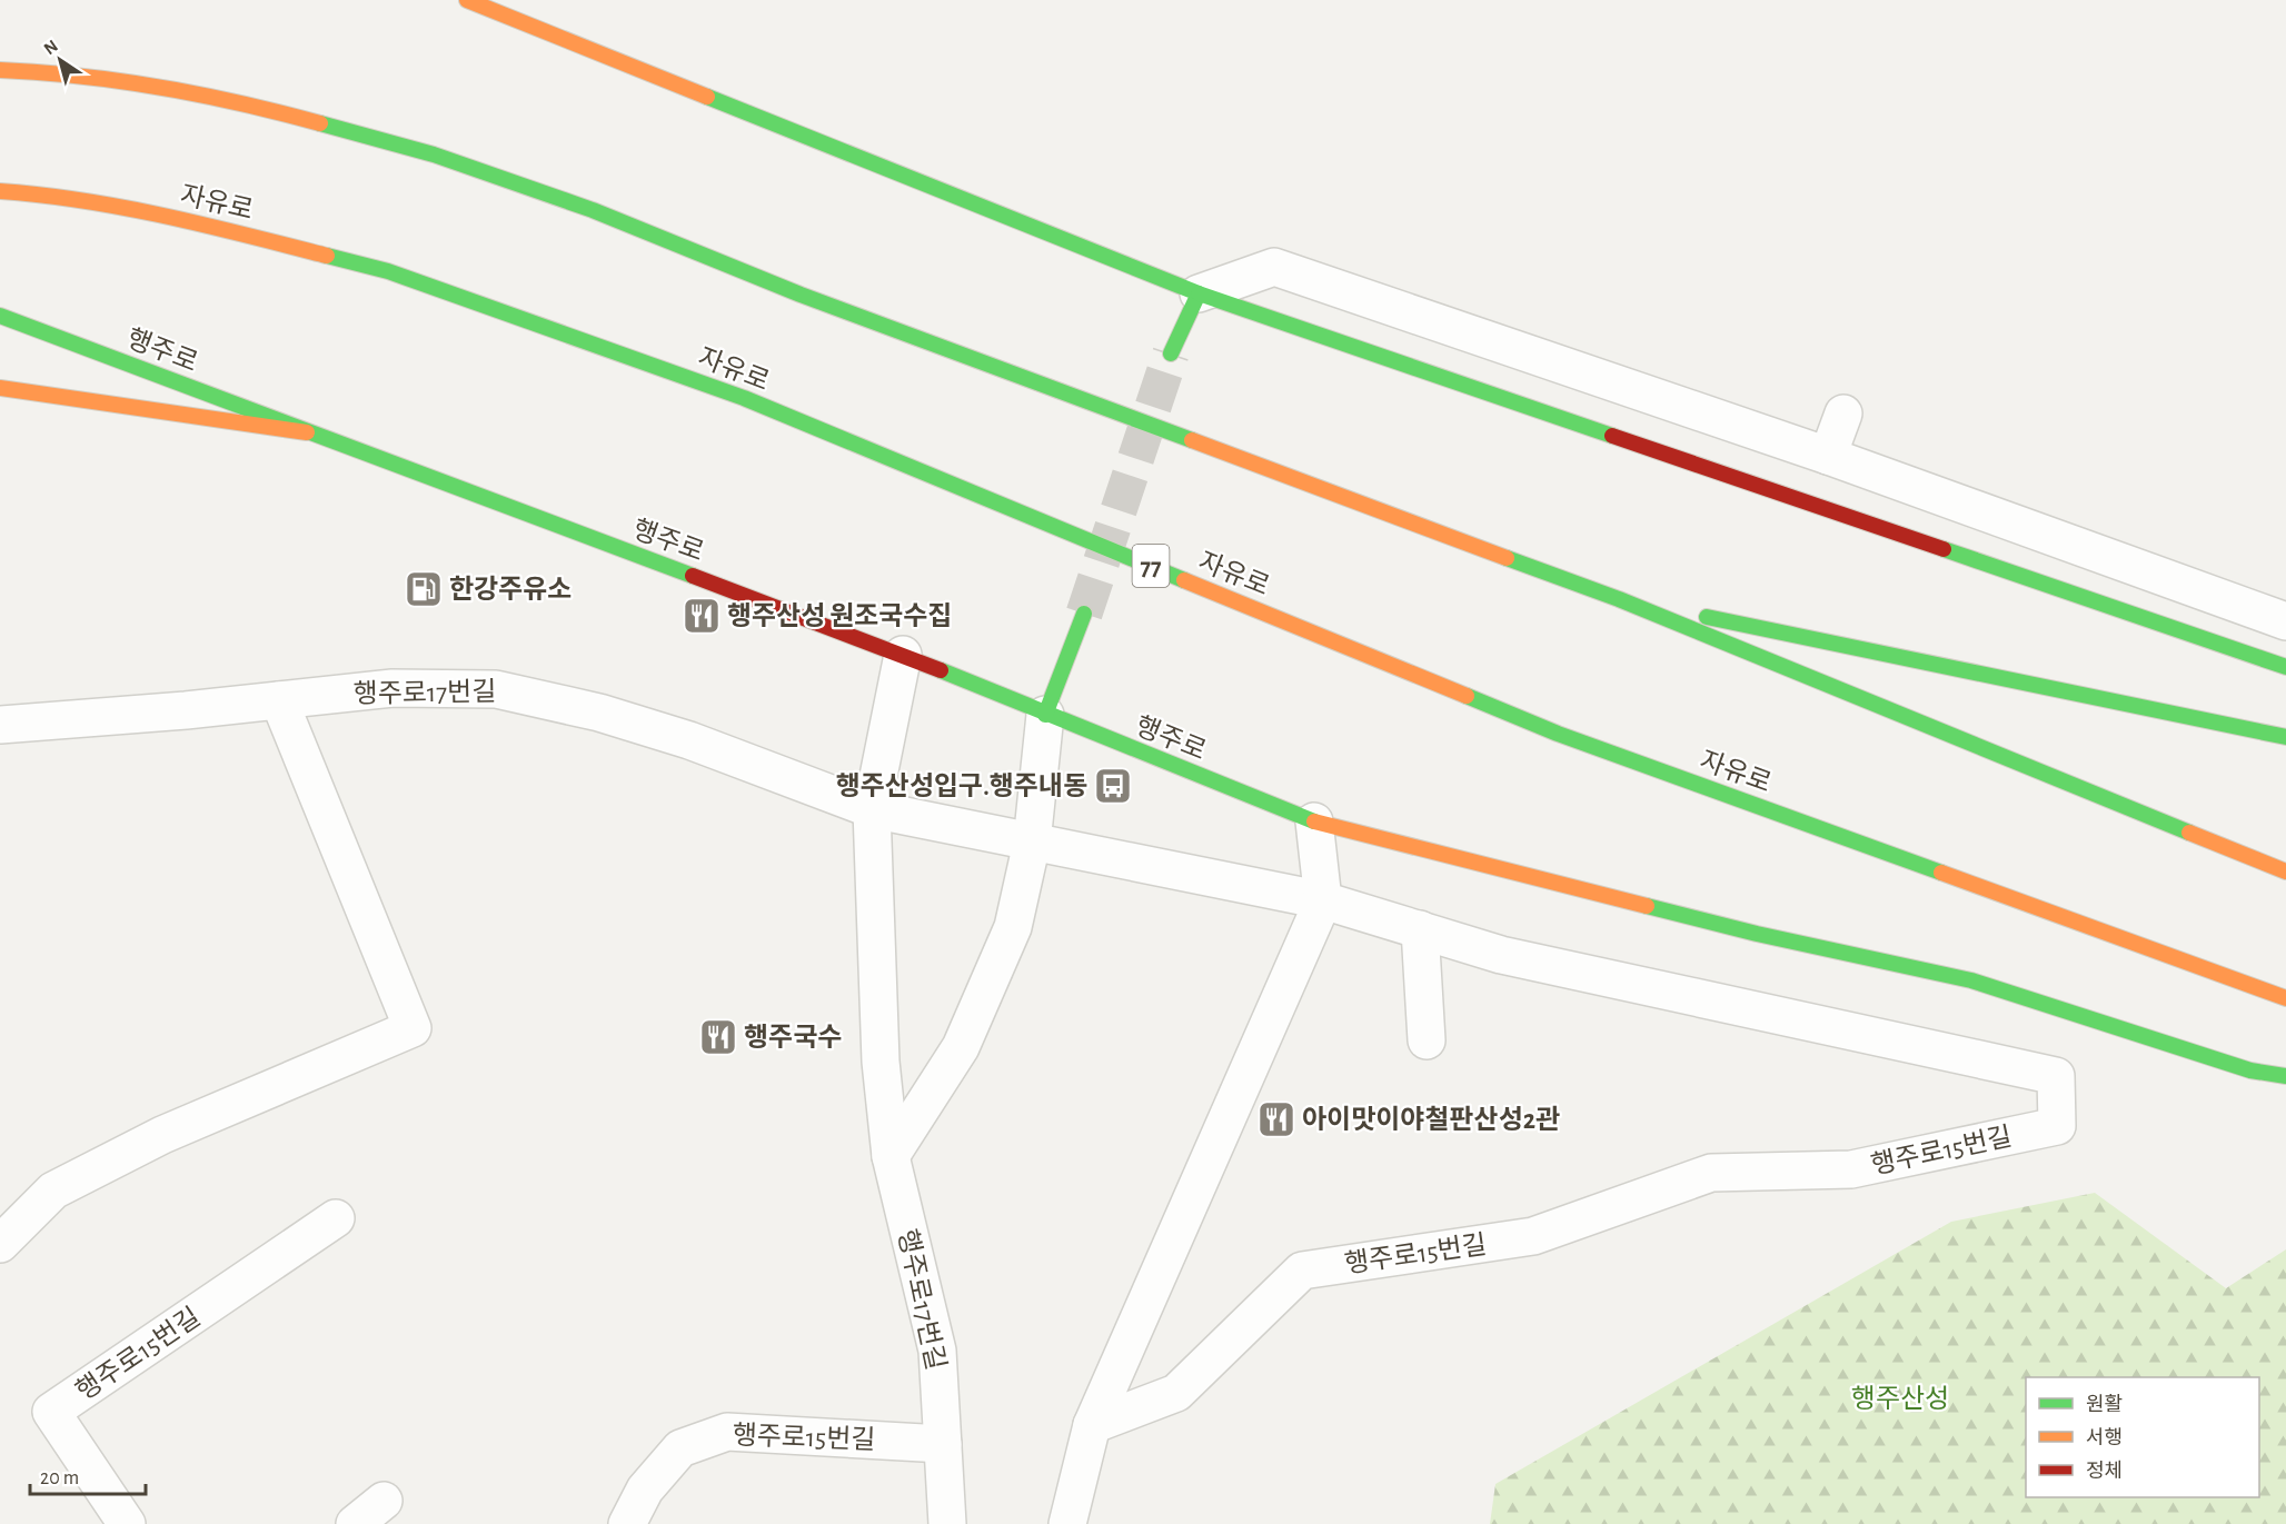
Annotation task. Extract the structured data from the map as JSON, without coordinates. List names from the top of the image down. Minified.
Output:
{"streets":{"main road":["자유로","행주로","77"],"street":["행주로17번길","행주로15번길"]},"crossings":[["행주로17번길","행주로15번길"]],"parks":["행주산성"],"places":{"fuel station":["한강주유소"],"restaurant":["행주산성 원조국수집","행주국수","아이맛이야철판산성2관"],"bus stop":["행주산성입구.행주내동"]},"legend":["원활","서행","정체"],"scale_bar":"20 m","north":"top left"}
